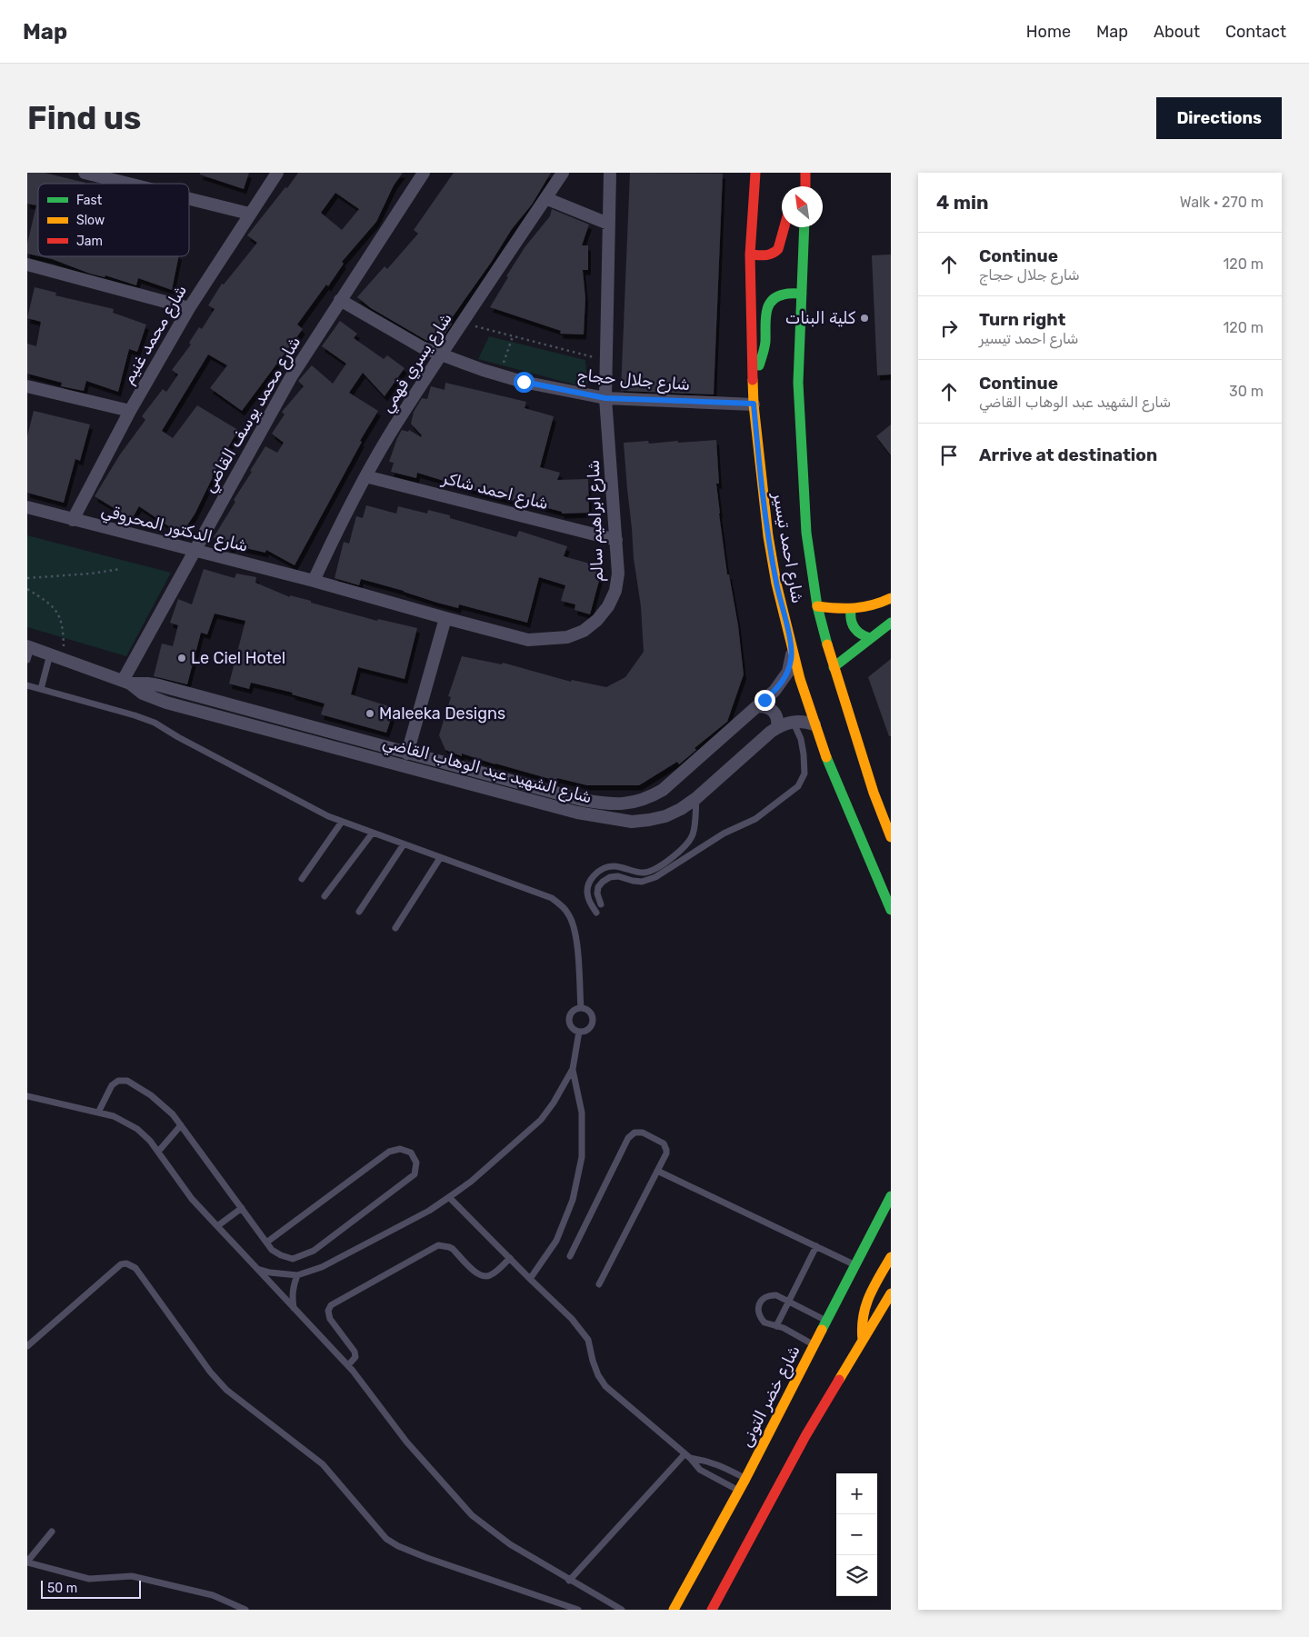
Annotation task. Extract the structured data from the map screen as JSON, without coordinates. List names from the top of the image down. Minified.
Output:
{"streets":{"main road":["شارع احمد تيسير","شارع خضر التونى"],"street":["شارع محمد غنيم","شارع يسري فهمي","شارع جلال حجاج","شارع محمد يوسف القاضي","شارع احمد شاكر","شارع ابراهيم سالم","شارع الدكتور المحروقي","شارع الشهيد عبد الوهاب القاضي"]},"crossings":[["شارع محمد غنيم","شارع الدكتور المحروقي"],["شارع يسري فهمي","شارع جلال حجاج"],["شارع يسري فهمي","شارع احمد شاكر"],["شارع يسري فهمي","شارع ابراهيم سالم"],["شارع يسري فهمي","شارع الدكتور المحروقي"],["شارع جلال حجاج","شارع محمد يوسف القاضي"],["شارع جلال حجاج","شارع ابراهيم سالم"],["شارع جلال حجاج","شارع احمد تيسير"],["شارع محمد يوسف القاضي","شارع الدكتور المحروقي"],["شارع محمد يوسف القاضي","شارع الشهيد عبد الوهاب القاضي"],["شارع احمد شاكر","شارع ابراهيم سالم"],["شارع ابراهيم سالم","شارع الدكتور المحروقي"],["شارع احمد تيسير","شارع الشهيد عبد الوهاب القاضي"]],"places":["كلية البنات","Le Ciel Hotel","Maleeka Designs"],"legend":["Fast","Slow","Jam"],"scale_bar":"50 m","north":"top left","page":{"header":"Map","nav":["Home","Map","About","Contact"],"buttons":"Directions","title":"Find us","heading":["4 min","Walk · 270 m"],"list":[["Continue","شارع جلال حجاج","120 m"],["Turn right","شارع احمد تيسير","120 m"],["Continue","شارع الشهيد عبد الوهاب القاضي","30 m"],"Arrive at destination"],"map_buttons":["+","−"],"scale":"50 m"}}
